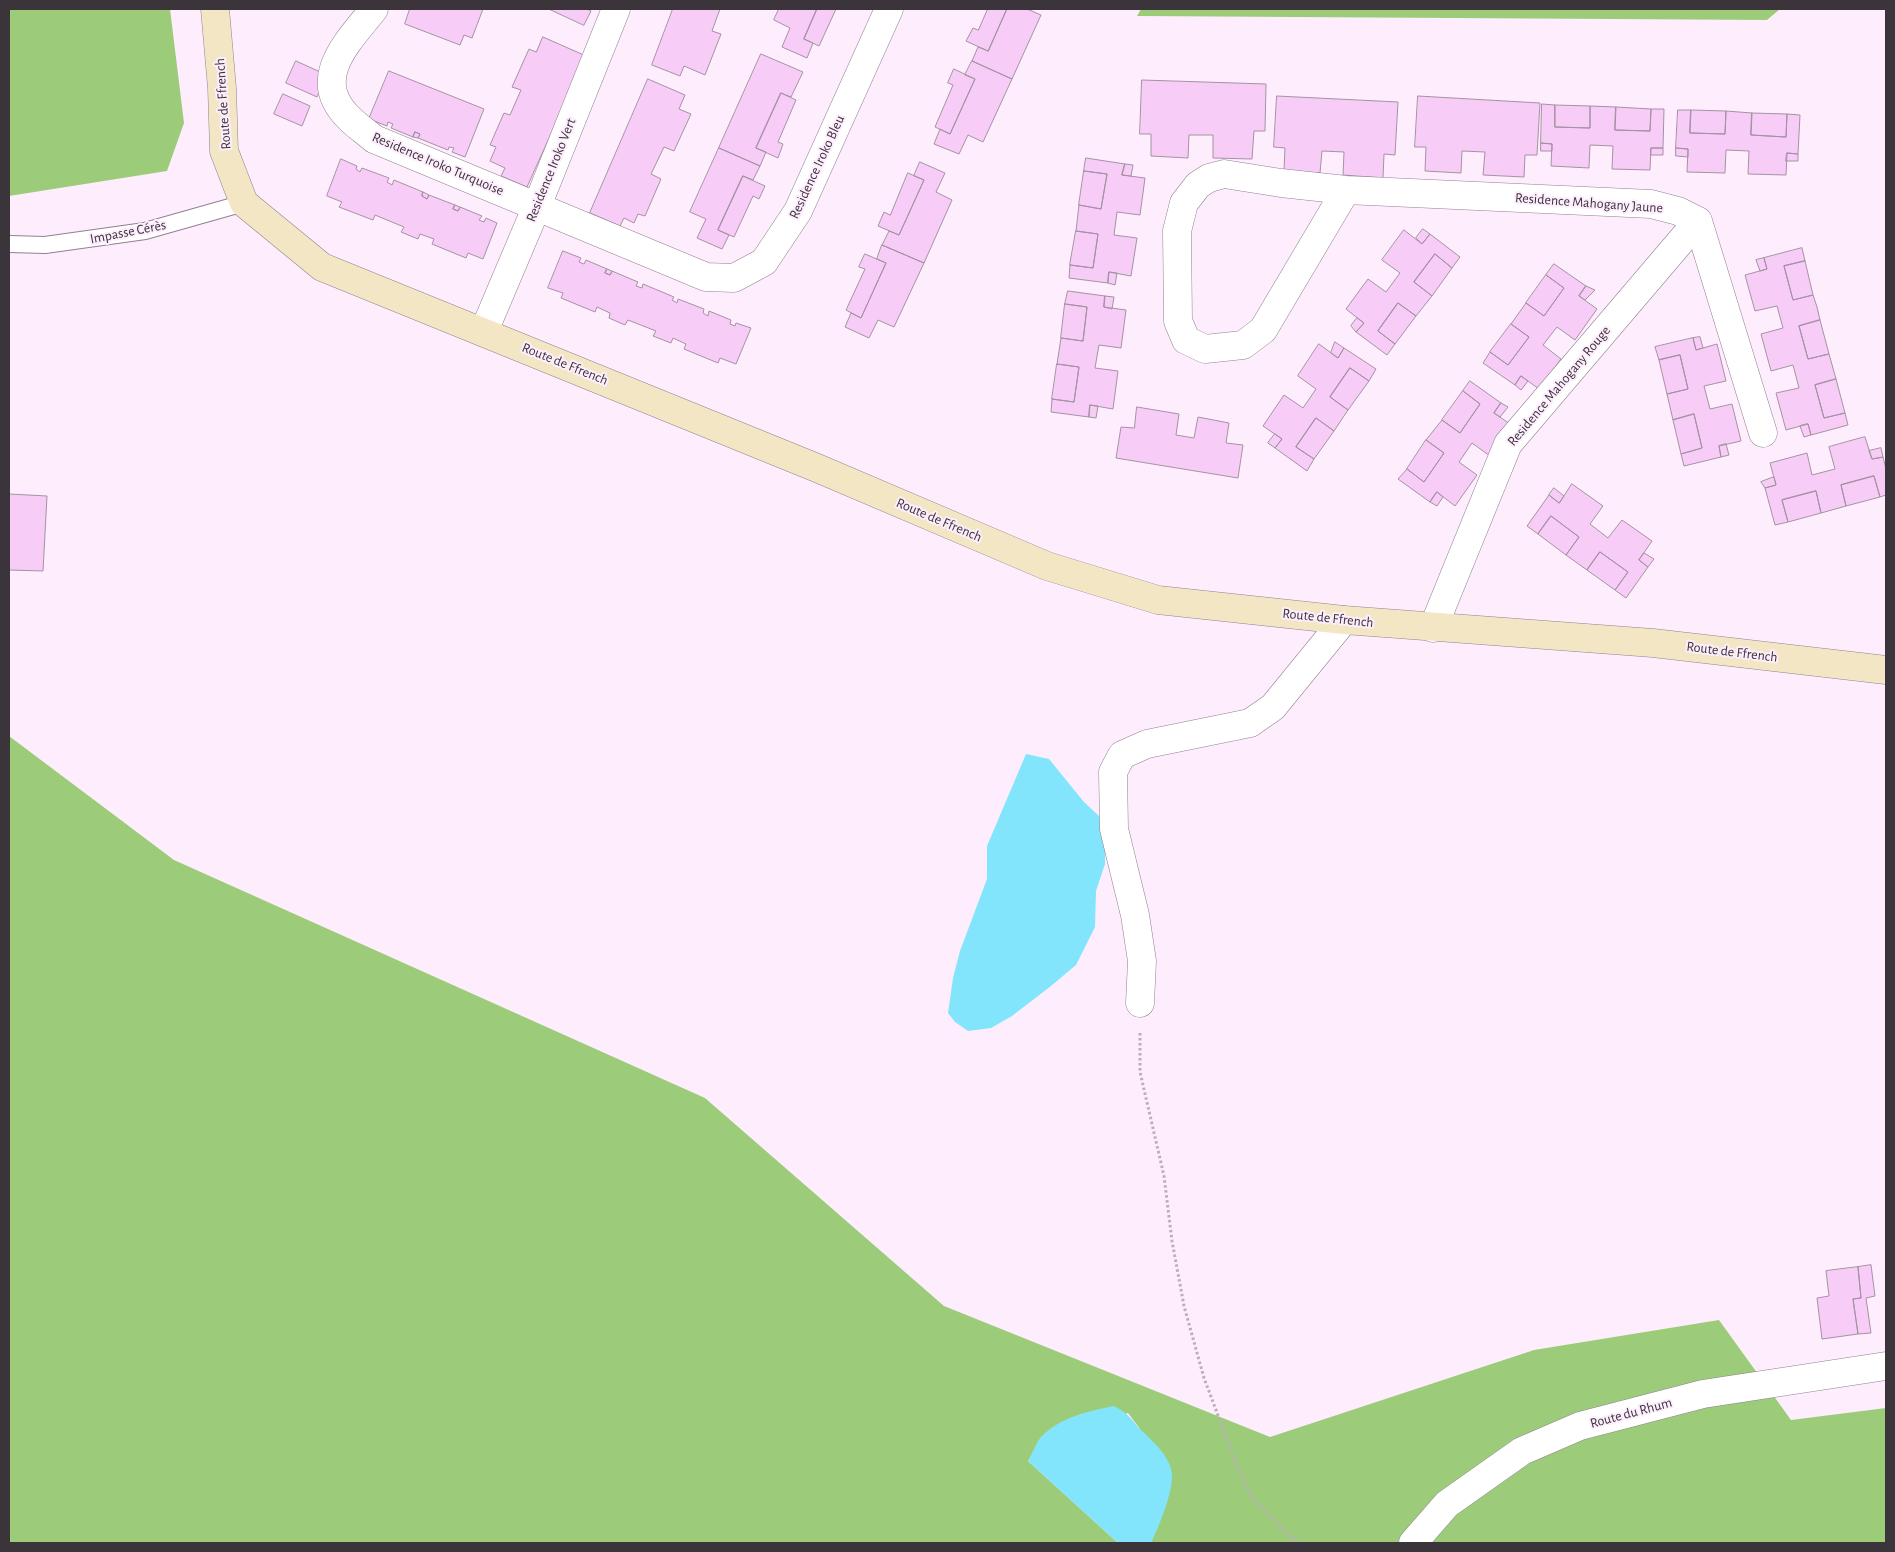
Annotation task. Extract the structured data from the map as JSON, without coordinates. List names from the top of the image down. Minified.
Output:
{"streets":{"main road":["Route de Ffrench"],"street":["Residence Iroko Turquoise","Residence Iroko Bleu","Residence Iroko Vert","Residence Mahogany Jaune","Residence Mahogany Rouge","Route du Rhum"],"lane":["Impasse Cérès"]},"crossings":[["Route de Ffrench","Residence Iroko Vert"],["Route de Ffrench","Impasse Cérès"],["Route de Ffrench","Residence Mahogany Rouge"],["Residence Iroko Turquoise","Residence Iroko Bleu"],["Residence Iroko Turquoise","Residence Iroko Vert"],["Residence Iroko Bleu","Residence Iroko Vert"],["Residence Mahogany Jaune","Residence Mahogany Rouge"]]}
